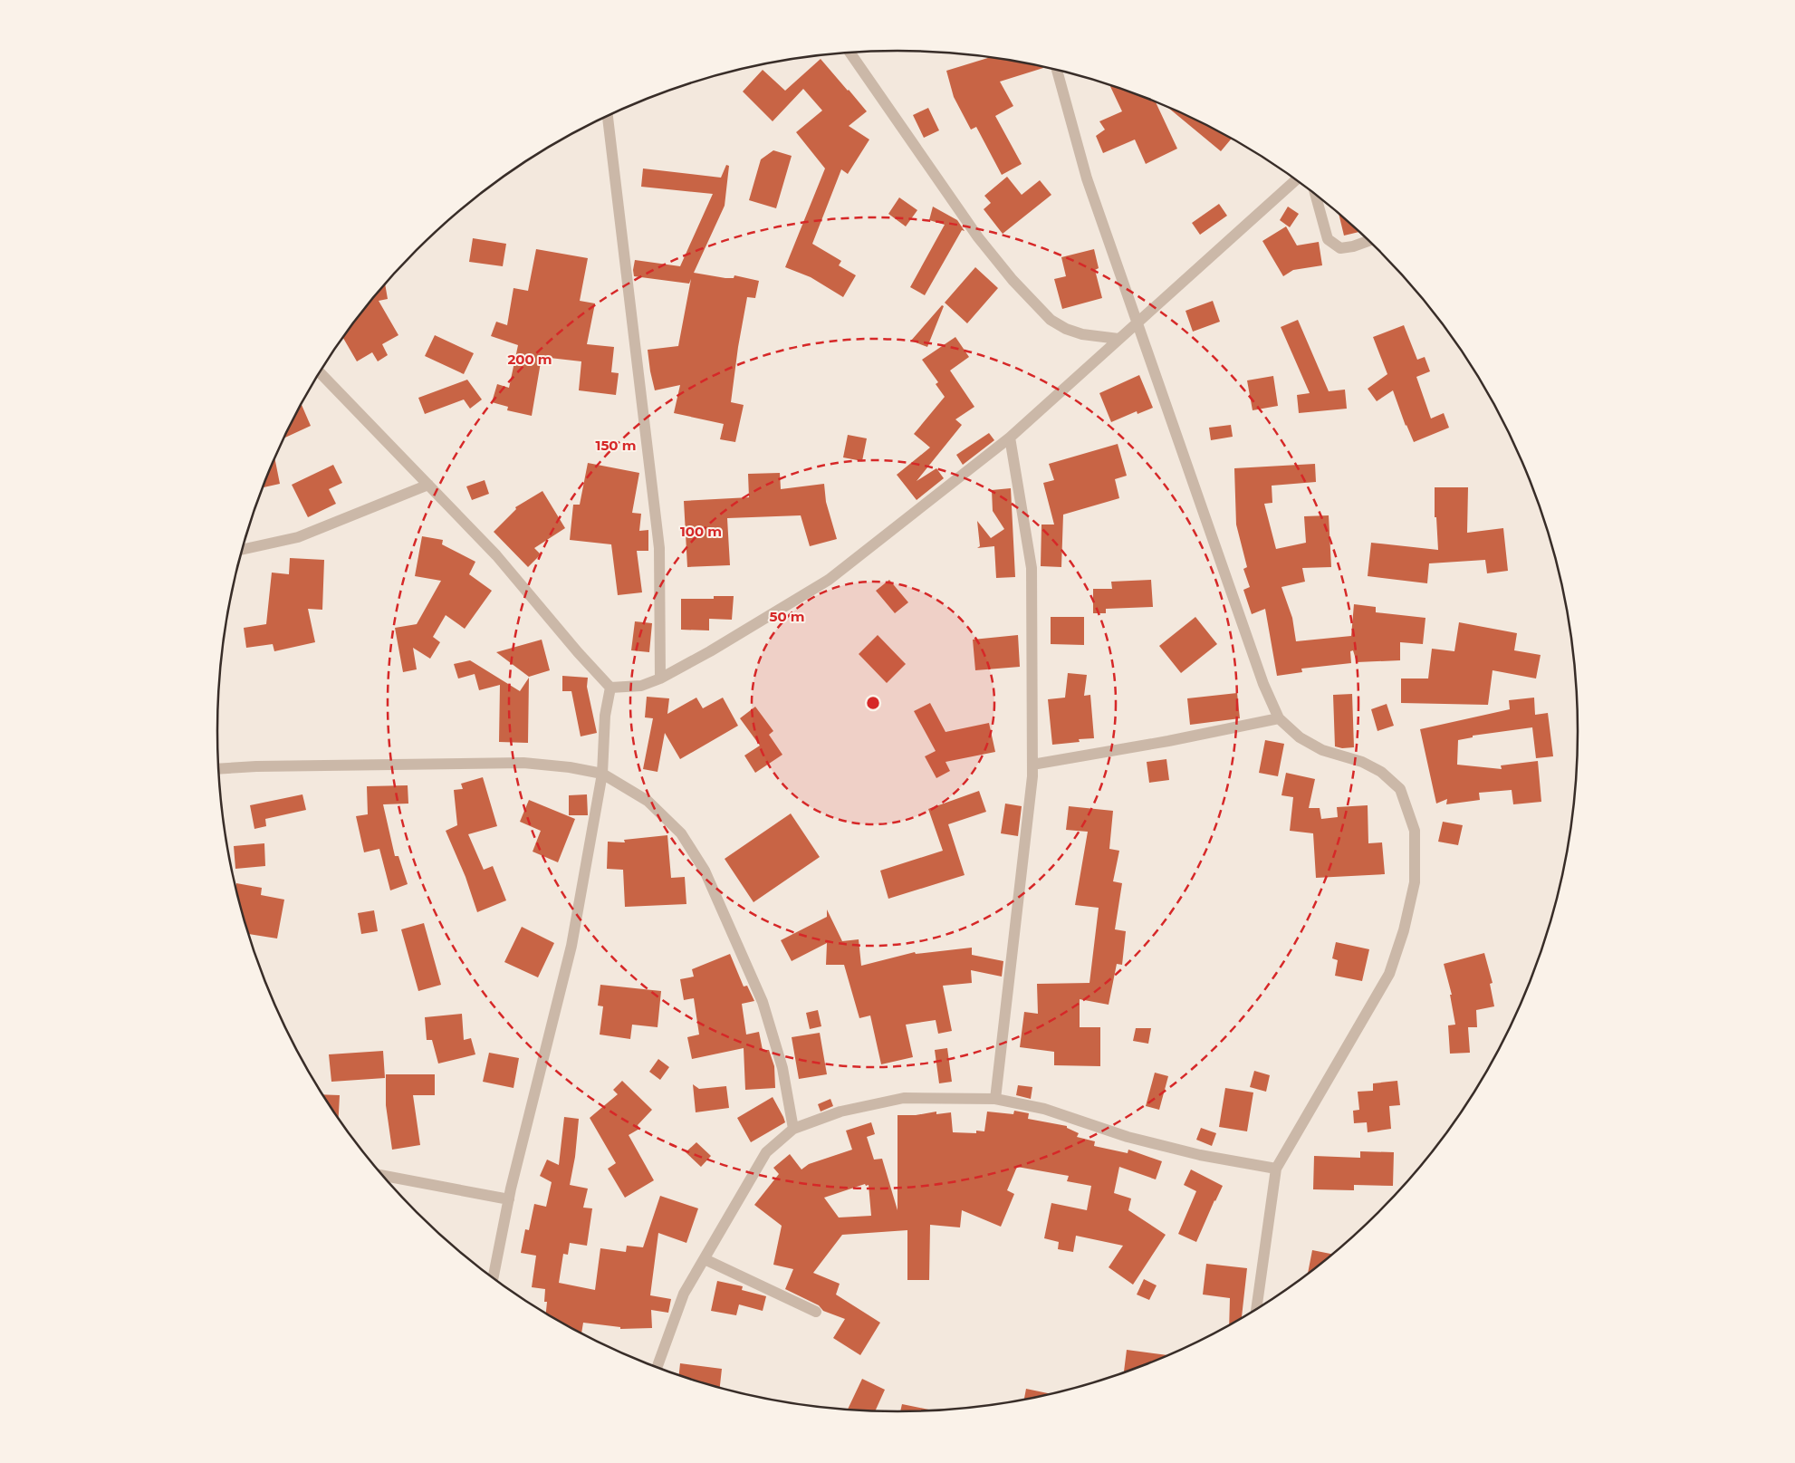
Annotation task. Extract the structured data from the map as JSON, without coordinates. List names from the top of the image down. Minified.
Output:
{"rings":["200 m","150 m","100 m","50 m"]}
